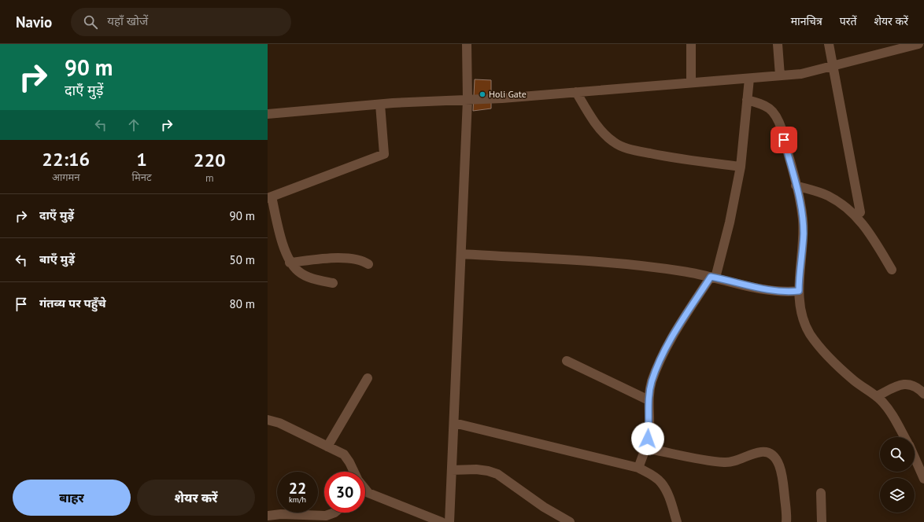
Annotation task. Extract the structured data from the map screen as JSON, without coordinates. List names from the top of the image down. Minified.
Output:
{"places":["Holi Gate"],"page":{"header":"Navio","search":"यहाँ खोजें","nav":["मानचित्र","परतें","शेयर करें"],"turn":["90 m","दाएँ मुड़ें"],"eta":["22:16","आगमन","1","मिनट","220","m"],"list":[{"name":"दाएँ मुड़ें","value":"90 m"},{"name":"बाएँ मुड़ें","value":"50 m"},{"name":"गंतव्य पर पहुँचे","value":"80 m"}],"speed":"22 km/h","limit":"30","buttons":["बाहर","शेयर करें"]}}
